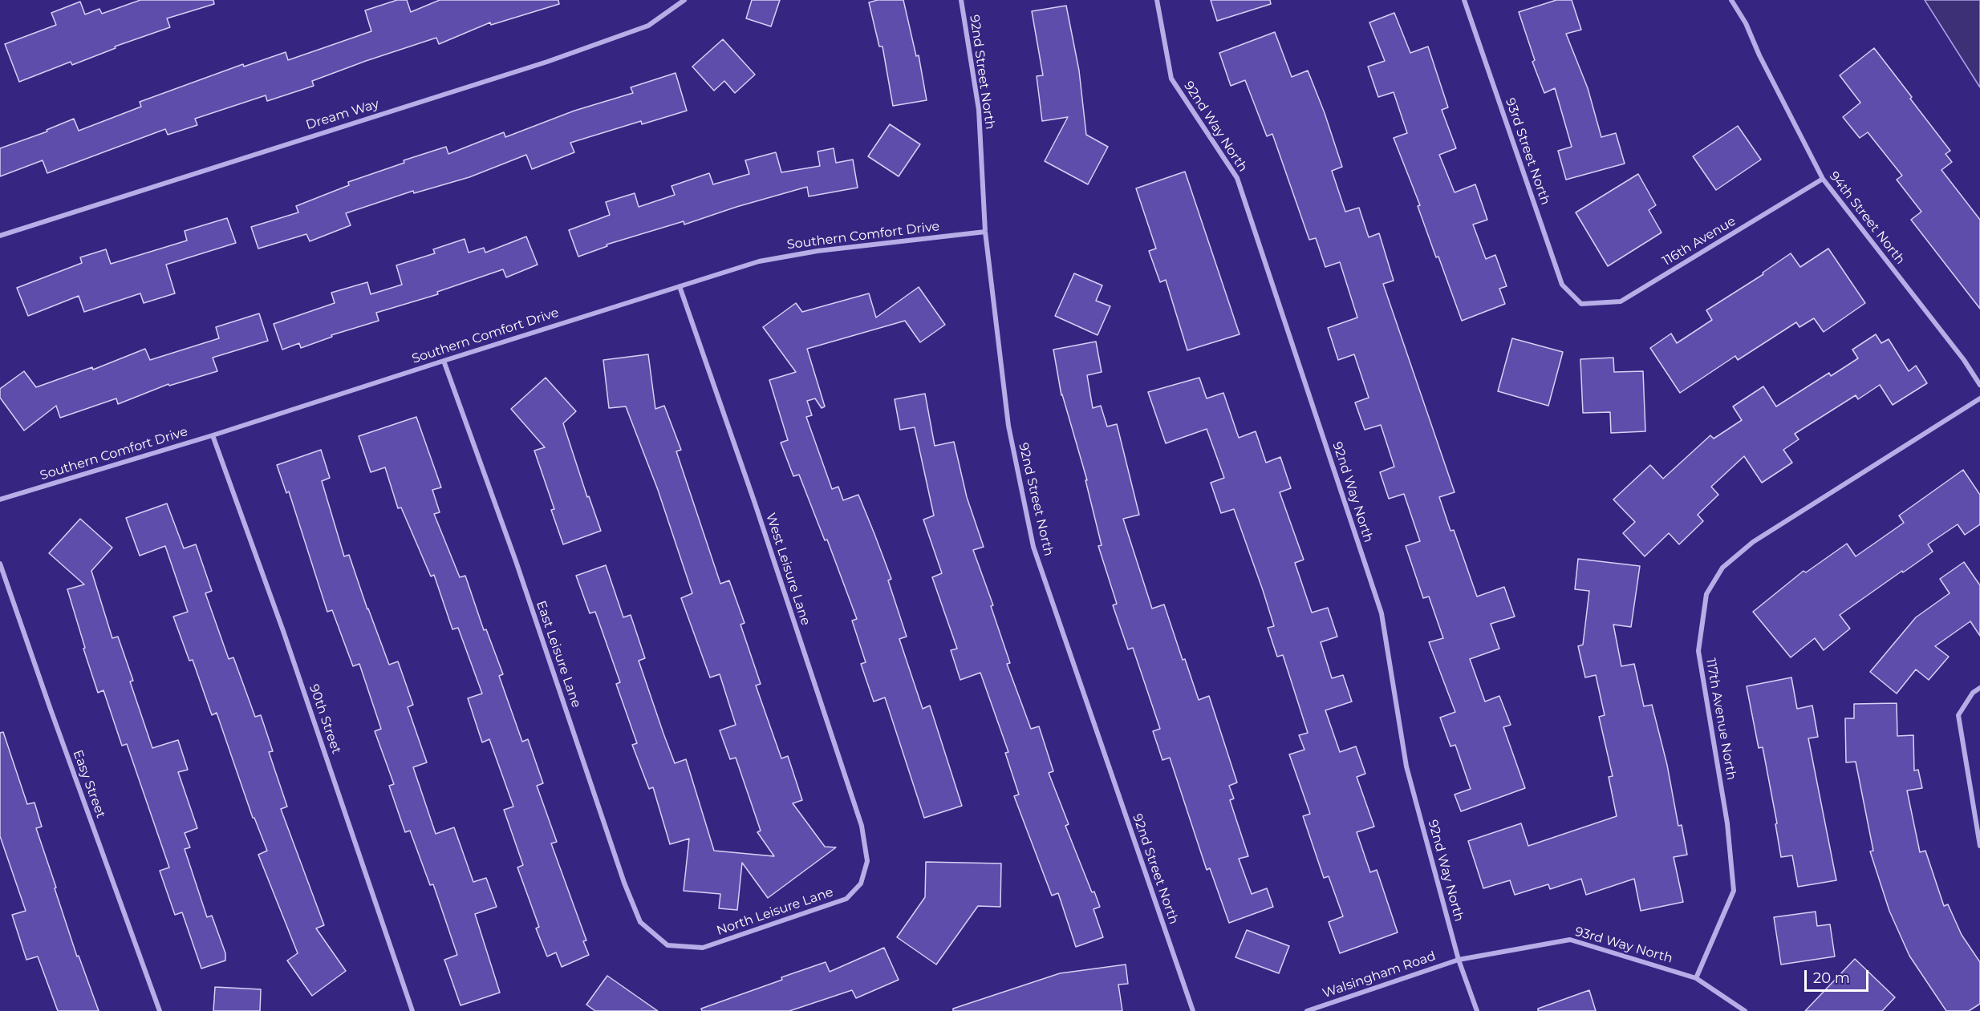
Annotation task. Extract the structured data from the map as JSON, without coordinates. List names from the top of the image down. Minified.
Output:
{"streets":{"street":["92nd Street North","Dream Way","92nd Way North","93rd Street North","94th Street North","Southern Comfort Drive","116th Avenue","West Leisure Lane","East Leisure Lane","90th Street","117th Avenue North","Easy Street","North Leisure Lane","93rd Way North","Walsingham Road"]},"crossings":[["92nd Street North","Southern Comfort Drive"],["92nd Way North","93rd Way North"],["92nd Way North","Walsingham Road"],["93rd Street North","116th Avenue"],["94th Street North","116th Avenue"],["Southern Comfort Drive","West Leisure Lane"],["Southern Comfort Drive","East Leisure Lane"],["Southern Comfort Drive","90th Street"],["West Leisure Lane","North Leisure Lane"],["East Leisure Lane","North Leisure Lane"],["117th Avenue North","93rd Way North"],["93rd Way North","Walsingham Road"]],"scale_bar":"20 m"}
